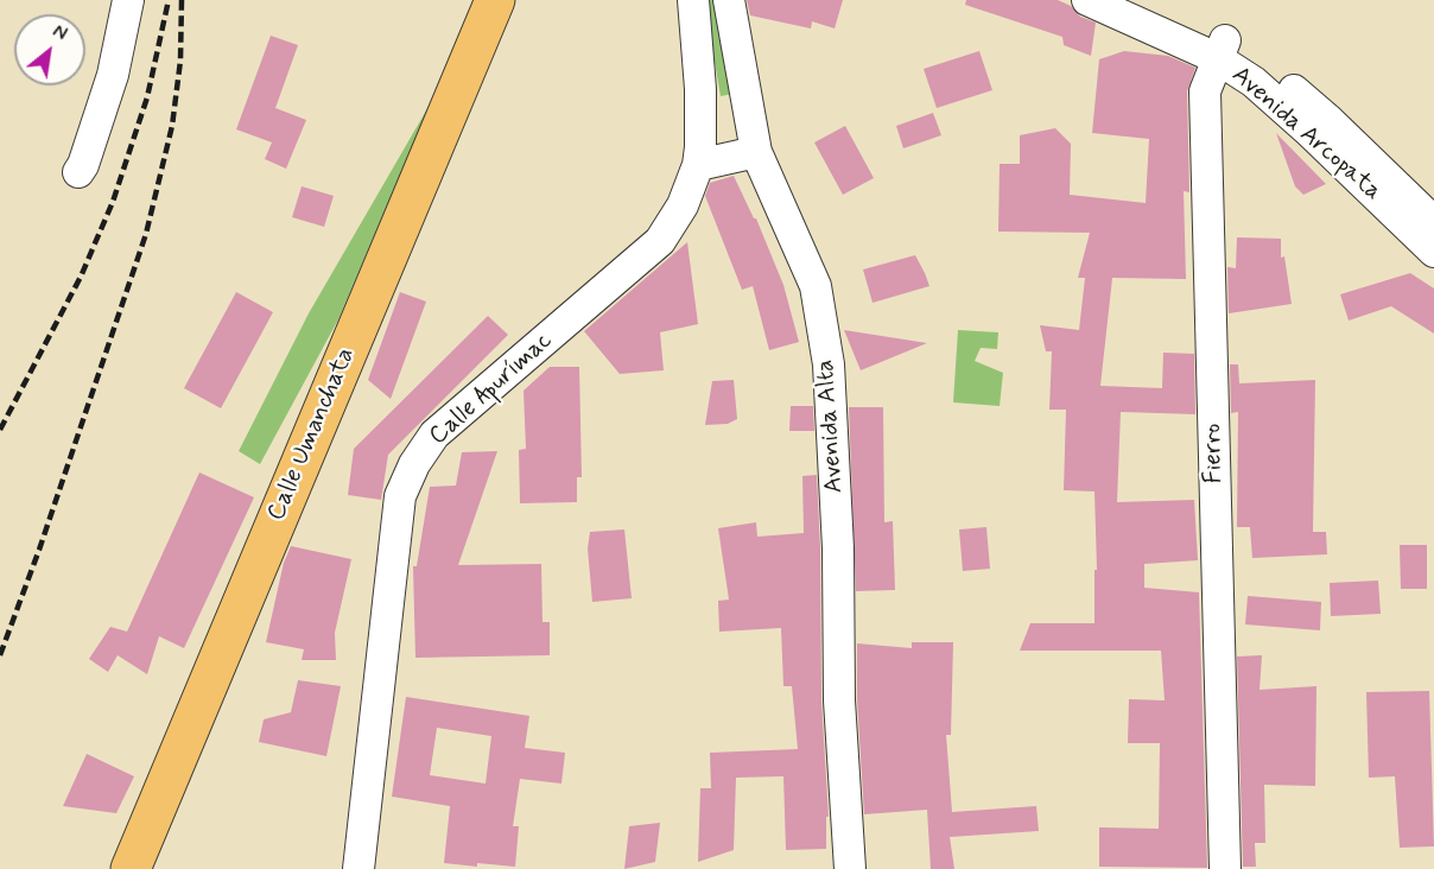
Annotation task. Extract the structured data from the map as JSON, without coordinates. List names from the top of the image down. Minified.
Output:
{"streets":{"main road":["Calle Umanchata"],"street":["Avenida Arcopata","Calle Apurímac","Avenida Alta","Fierro"]},"crossings":[["Avenida Arcopata","Fierro"]],"north":"top right"}
